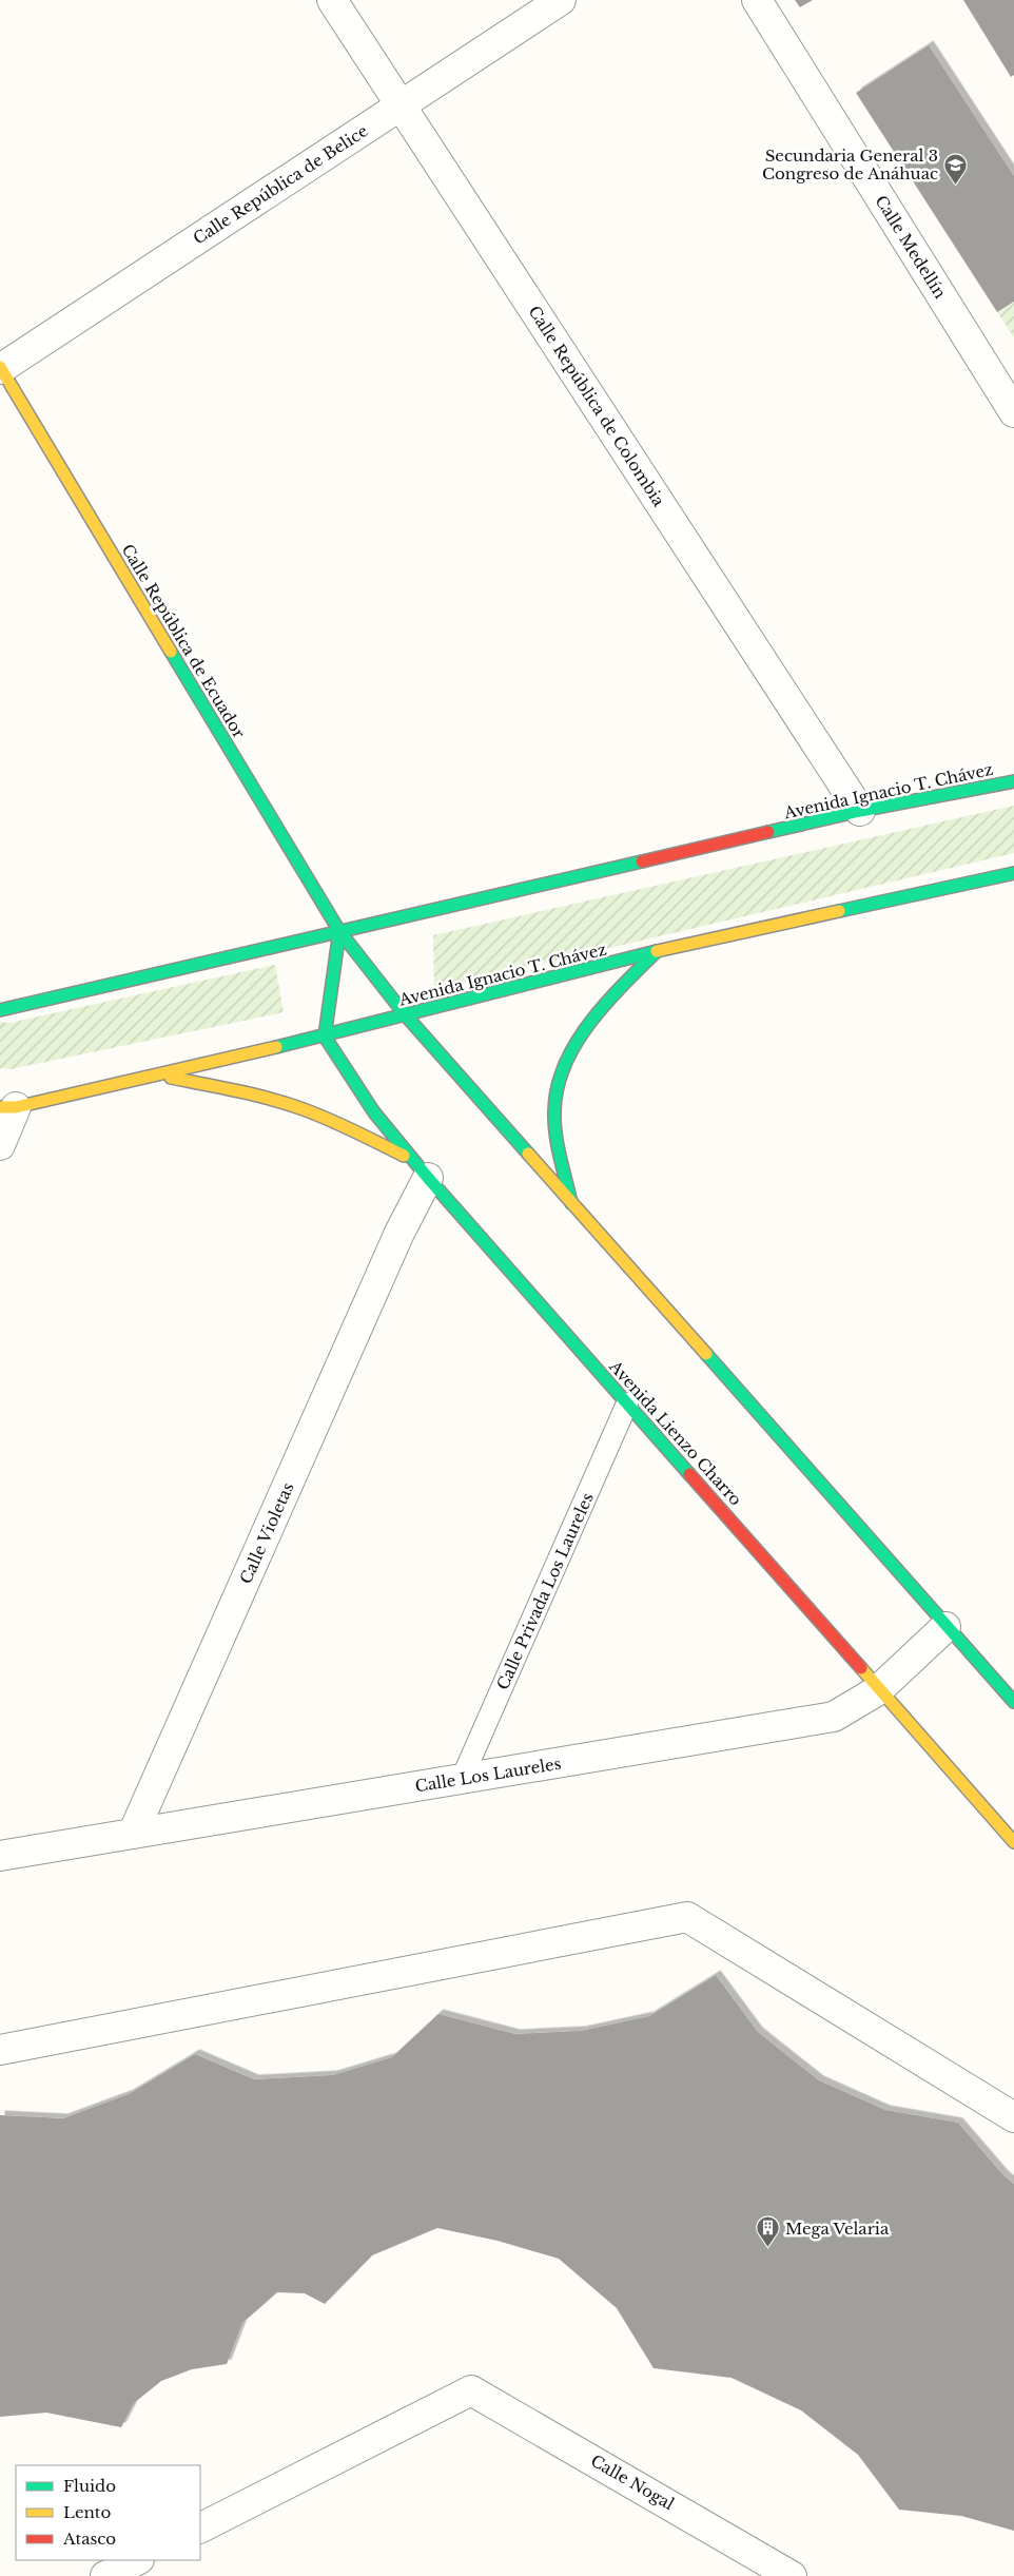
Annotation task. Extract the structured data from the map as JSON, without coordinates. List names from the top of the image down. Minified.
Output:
{"streets":{"street":["Calle República de Belice","Calle Medellín","Calle República de Colombia","Calle República de Ecuador","Avenida Ignacio T. Chávez","Avenida Lienzo Charro","Calle Violetas","Calle Los Laureles","Calle Nogal"],"lane":["Calle Privada Los Laureles"]},"crossings":[["Calle República de Belice","Calle República de Colombia"],["Calle República de Belice","Calle República de Ecuador"],["Calle República de Colombia","Avenida Ignacio T. Chávez"],["Calle República de Ecuador","Avenida Ignacio T. Chávez"],["Avenida Ignacio T. Chávez","Avenida Lienzo Charro"],["Avenida Lienzo Charro","Calle Violetas"],["Avenida Lienzo Charro","Calle Privada Los Laureles"],["Avenida Lienzo Charro","Calle Los Laureles"],["Calle Violetas","Calle Los Laureles"],["Calle Privada Los Laureles","Calle Los Laureles"]],"places":{"school or university":["Secundaria General 3 Congreso de Anáhuac"],"building":["Mega Velaria"]},"legend":["Fluido","Lento","Atasco"]}
